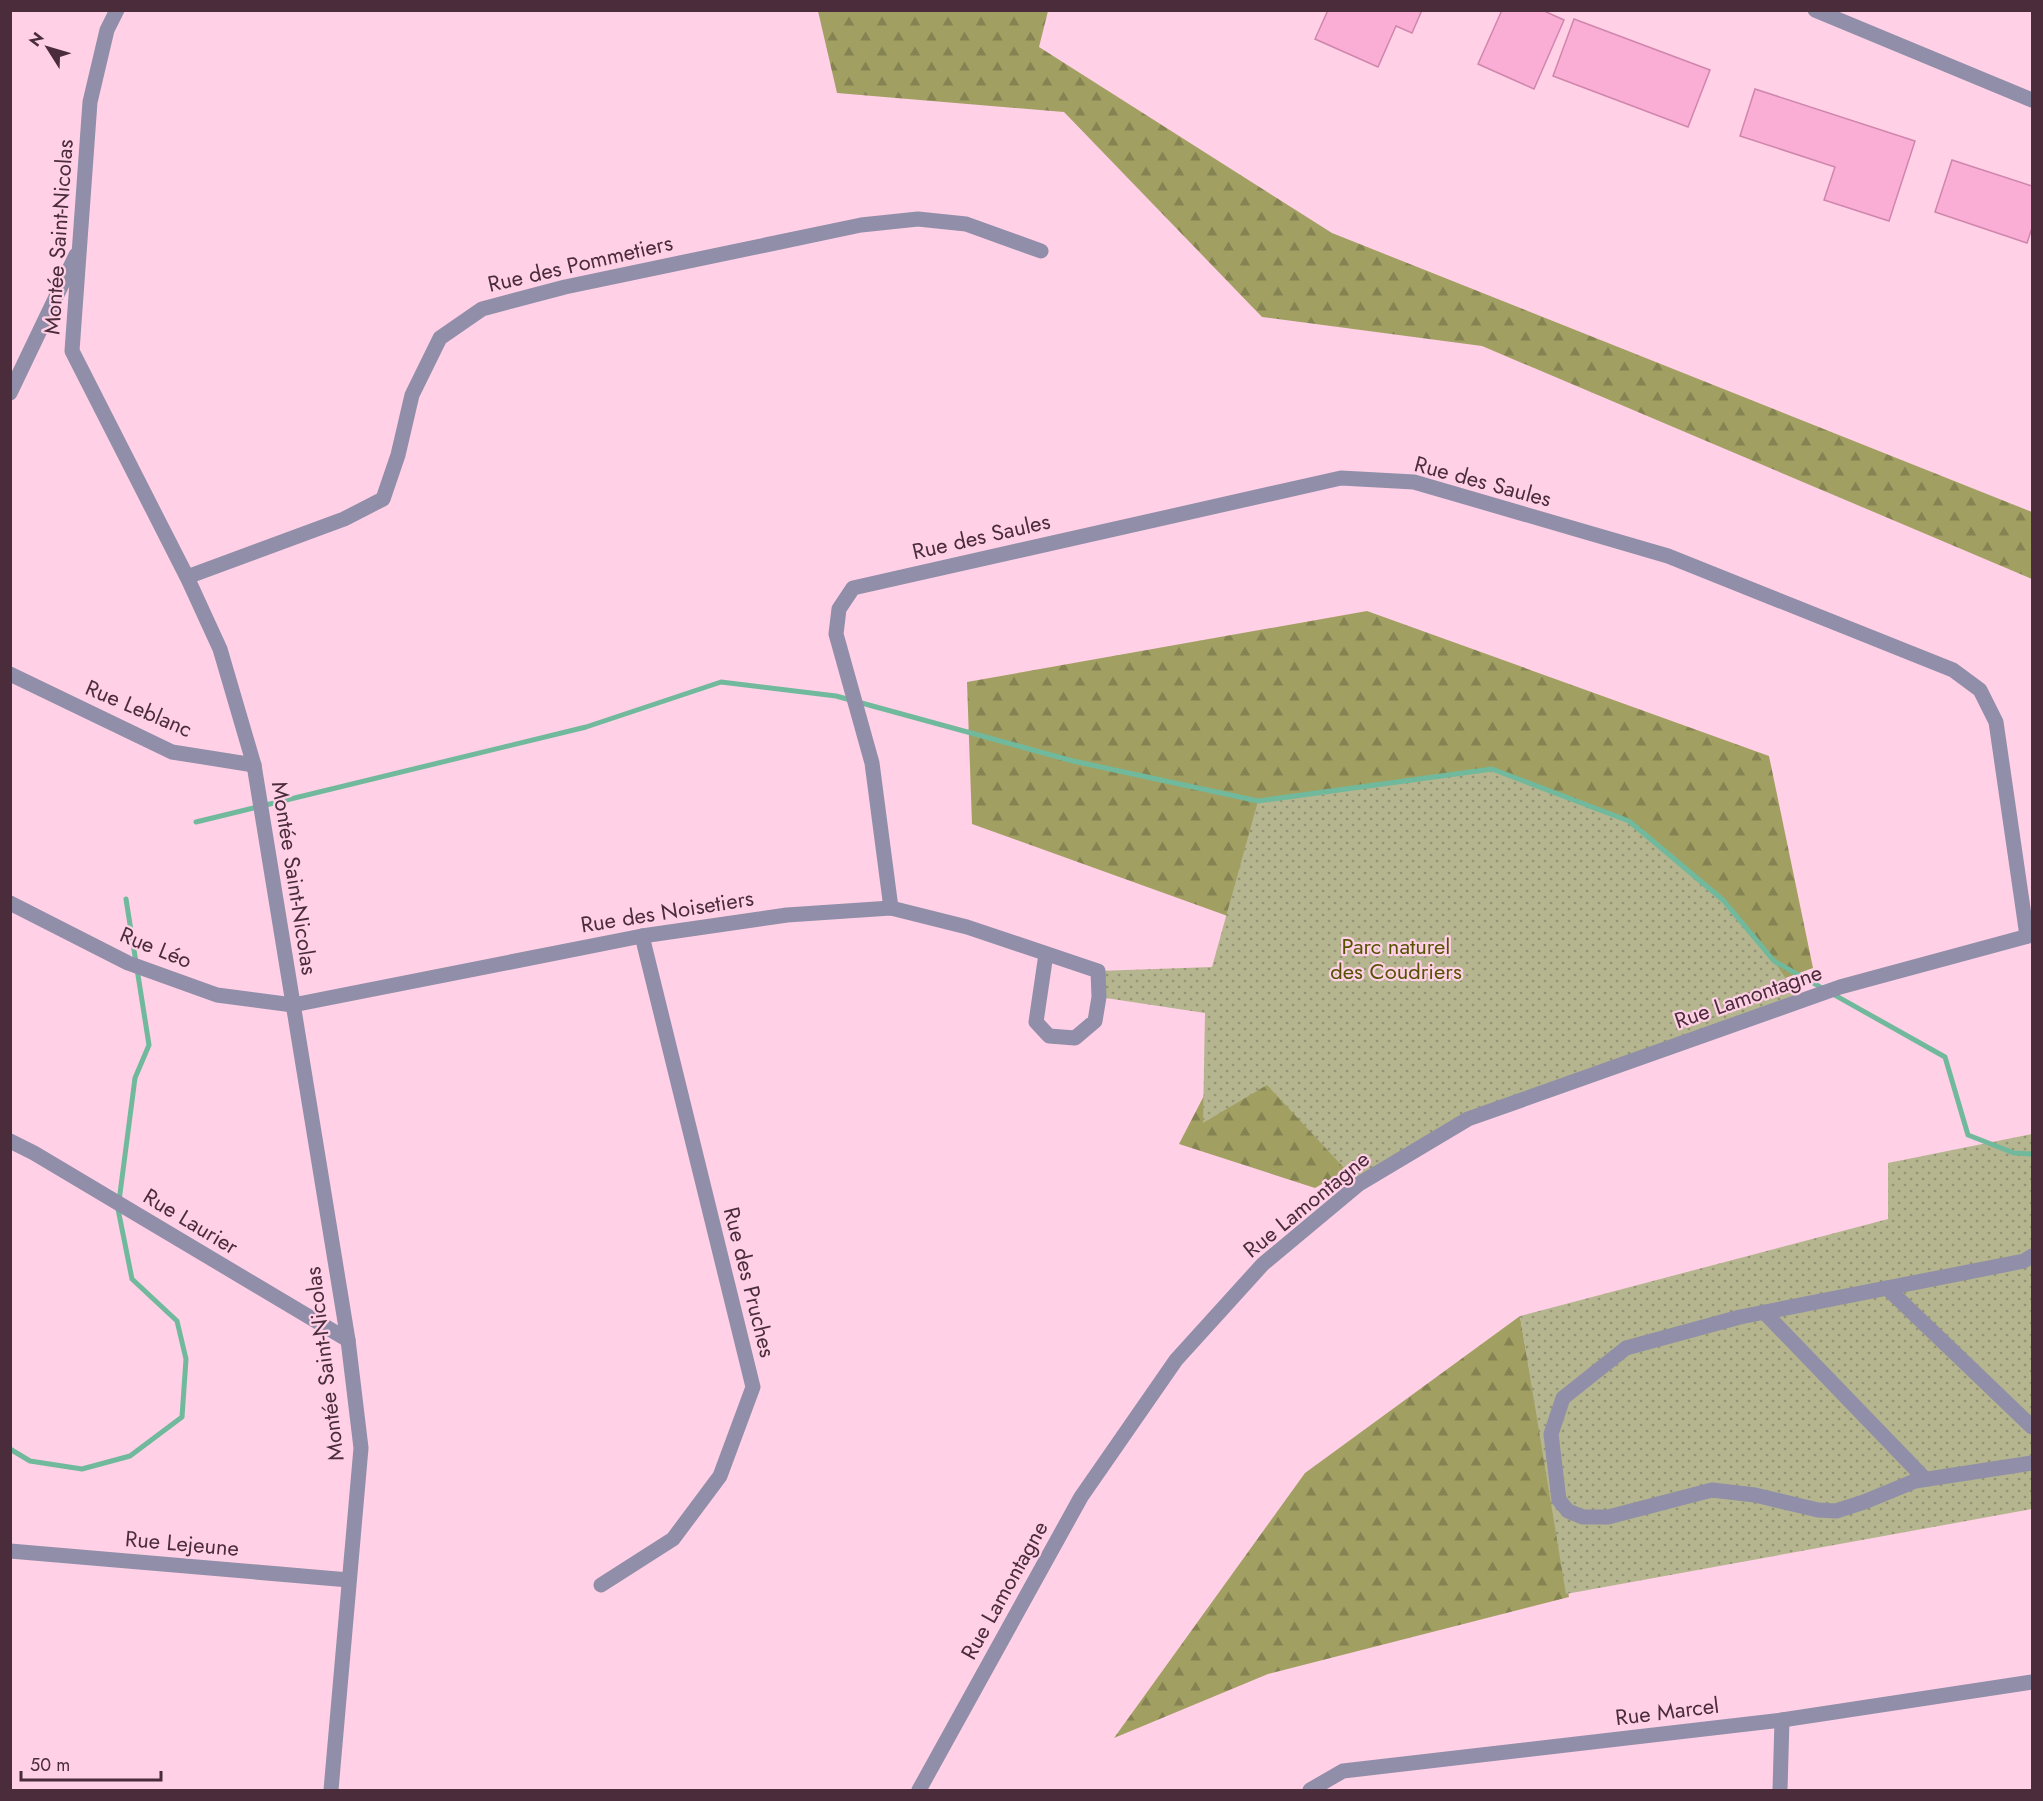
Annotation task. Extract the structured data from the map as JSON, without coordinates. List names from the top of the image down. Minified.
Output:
{"streets":{"street":["Montée Saint-Nicolas","Rue des Pommetiers","Rue des Saules","Rue Leblanc","Rue des Noisetiers","Rue Léo","Rue Lamontagne","Rue Laurier","Rue des Pruches","Rue Lejeune","Rue Marcel"]},"crossings":[["Montée Saint-Nicolas","Rue des Pommetiers"],["Montée Saint-Nicolas","Rue Leblanc"],["Montée Saint-Nicolas","Rue des Noisetiers"],["Montée Saint-Nicolas","Rue Léo"],["Montée Saint-Nicolas","Rue Laurier"],["Montée Saint-Nicolas","Rue Lejeune"],["Rue des Saules","Rue des Noisetiers"],["Rue des Saules","Rue Lamontagne"],["Rue des Noisetiers","Rue Léo"],["Rue des Noisetiers","Rue des Pruches"]],"parks":["Parc naturel des Coudriers"],"scale_bar":"50 m","north":"top left"}
